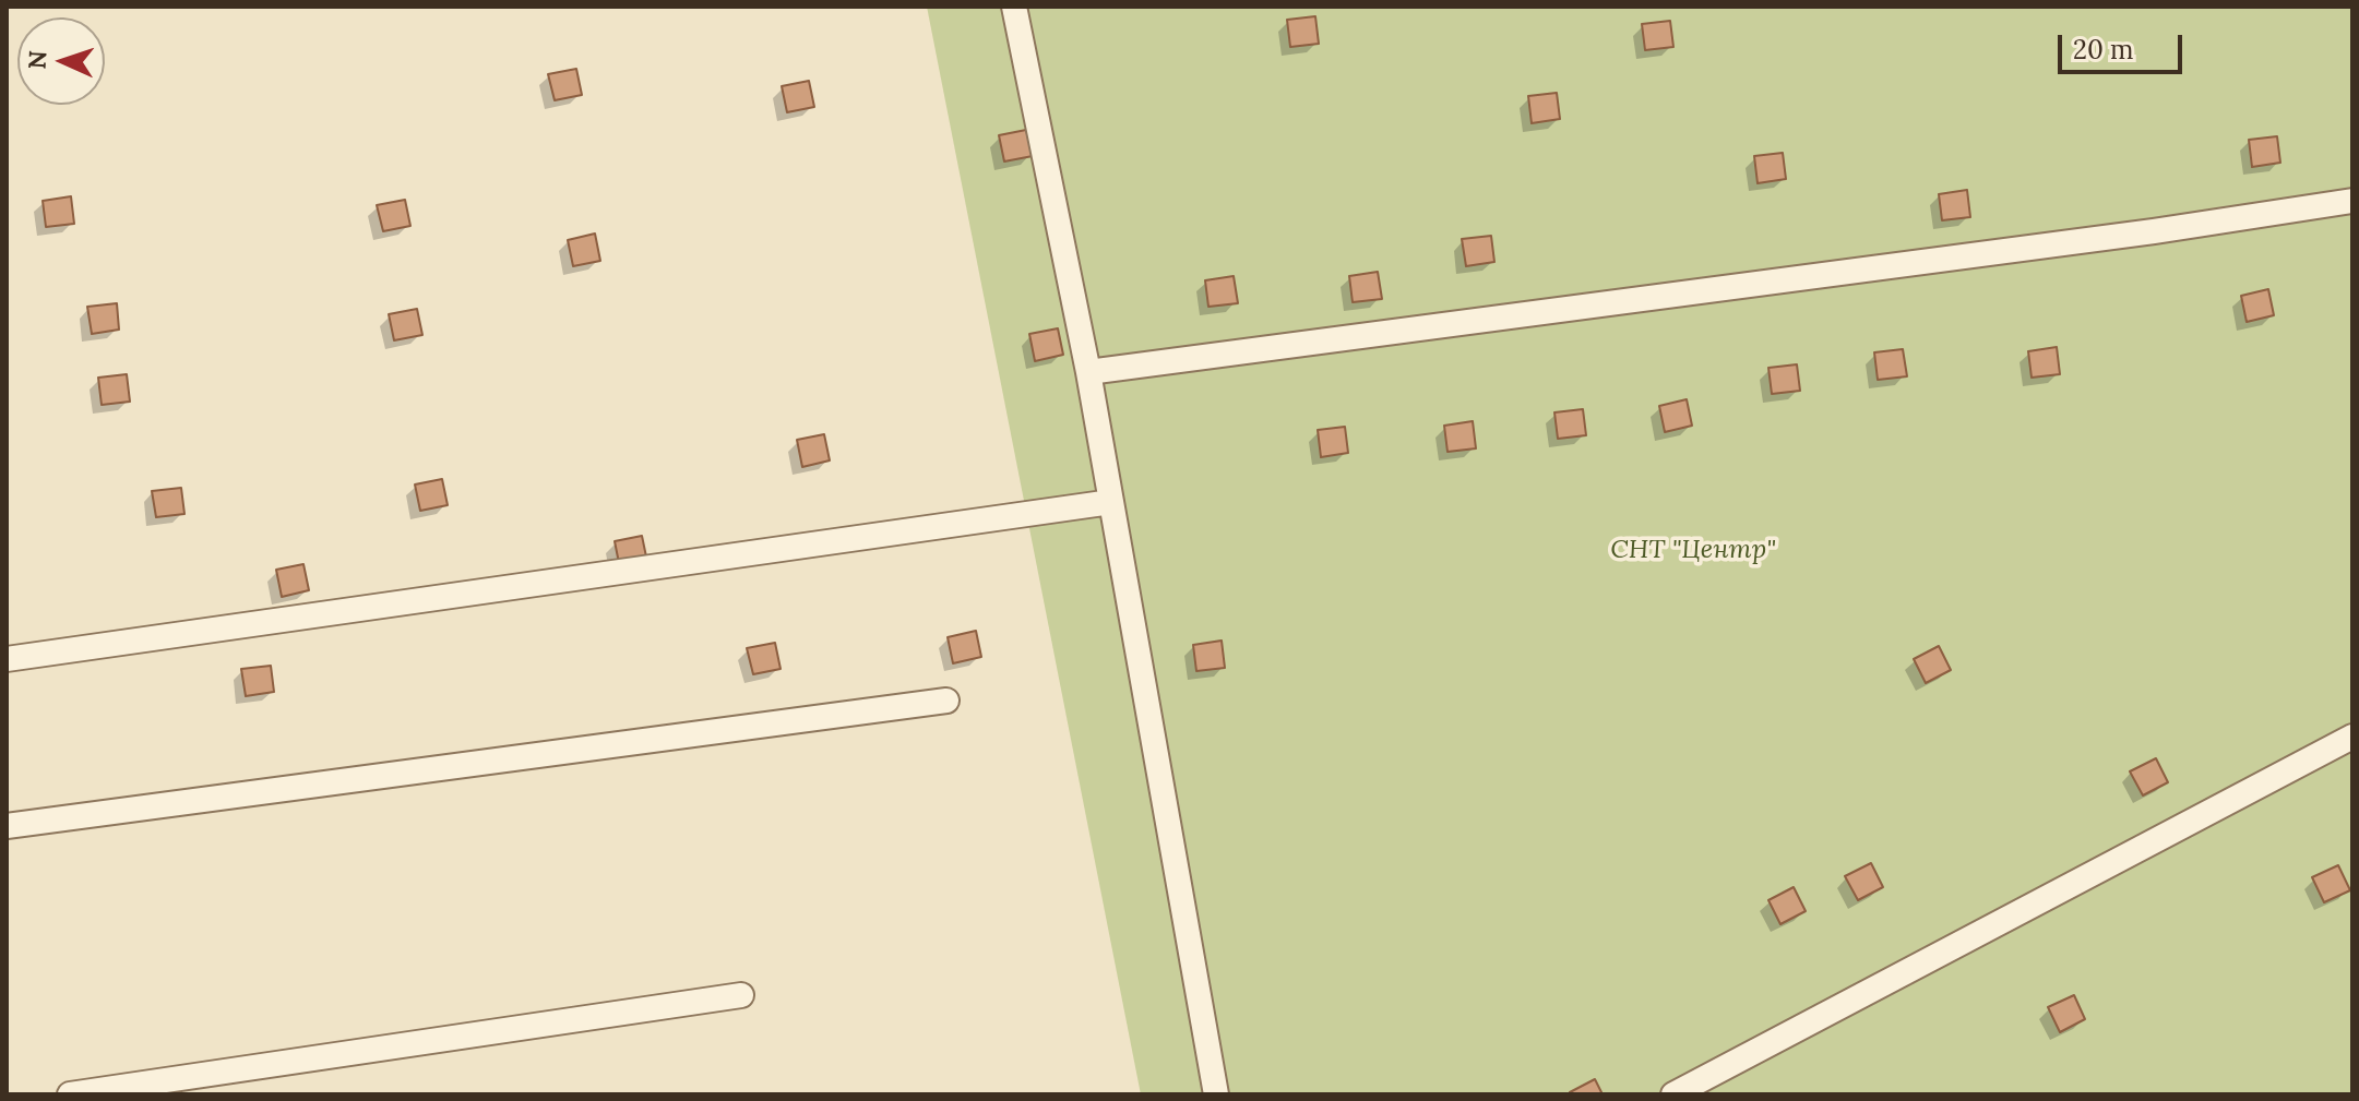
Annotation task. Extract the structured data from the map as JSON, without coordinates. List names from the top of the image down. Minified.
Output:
{"parks":["СНТ \"Центр\""],"scale_bar":"20 m","north":"left"}
